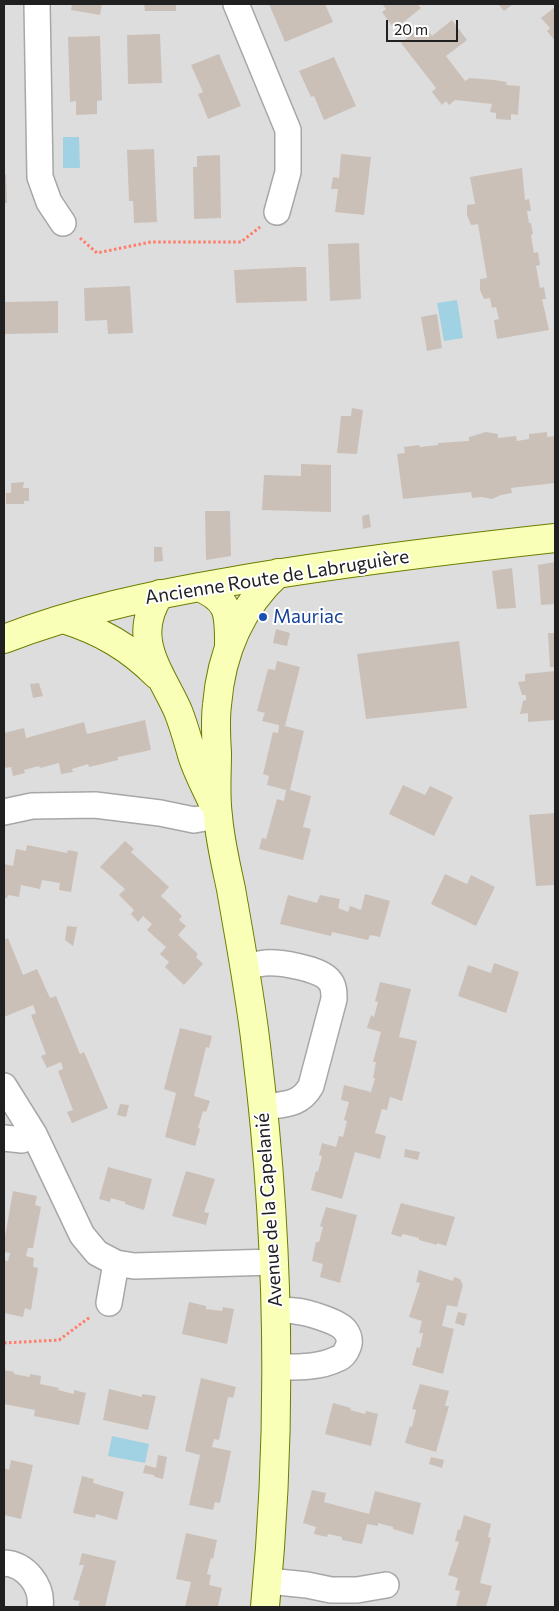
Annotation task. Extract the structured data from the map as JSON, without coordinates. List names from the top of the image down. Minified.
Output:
{"streets":{"street":["Ancienne Route de Labruguière","Avenue de la Capelanié"]},"places":["Mauriac"],"scale_bar":"20 m"}
